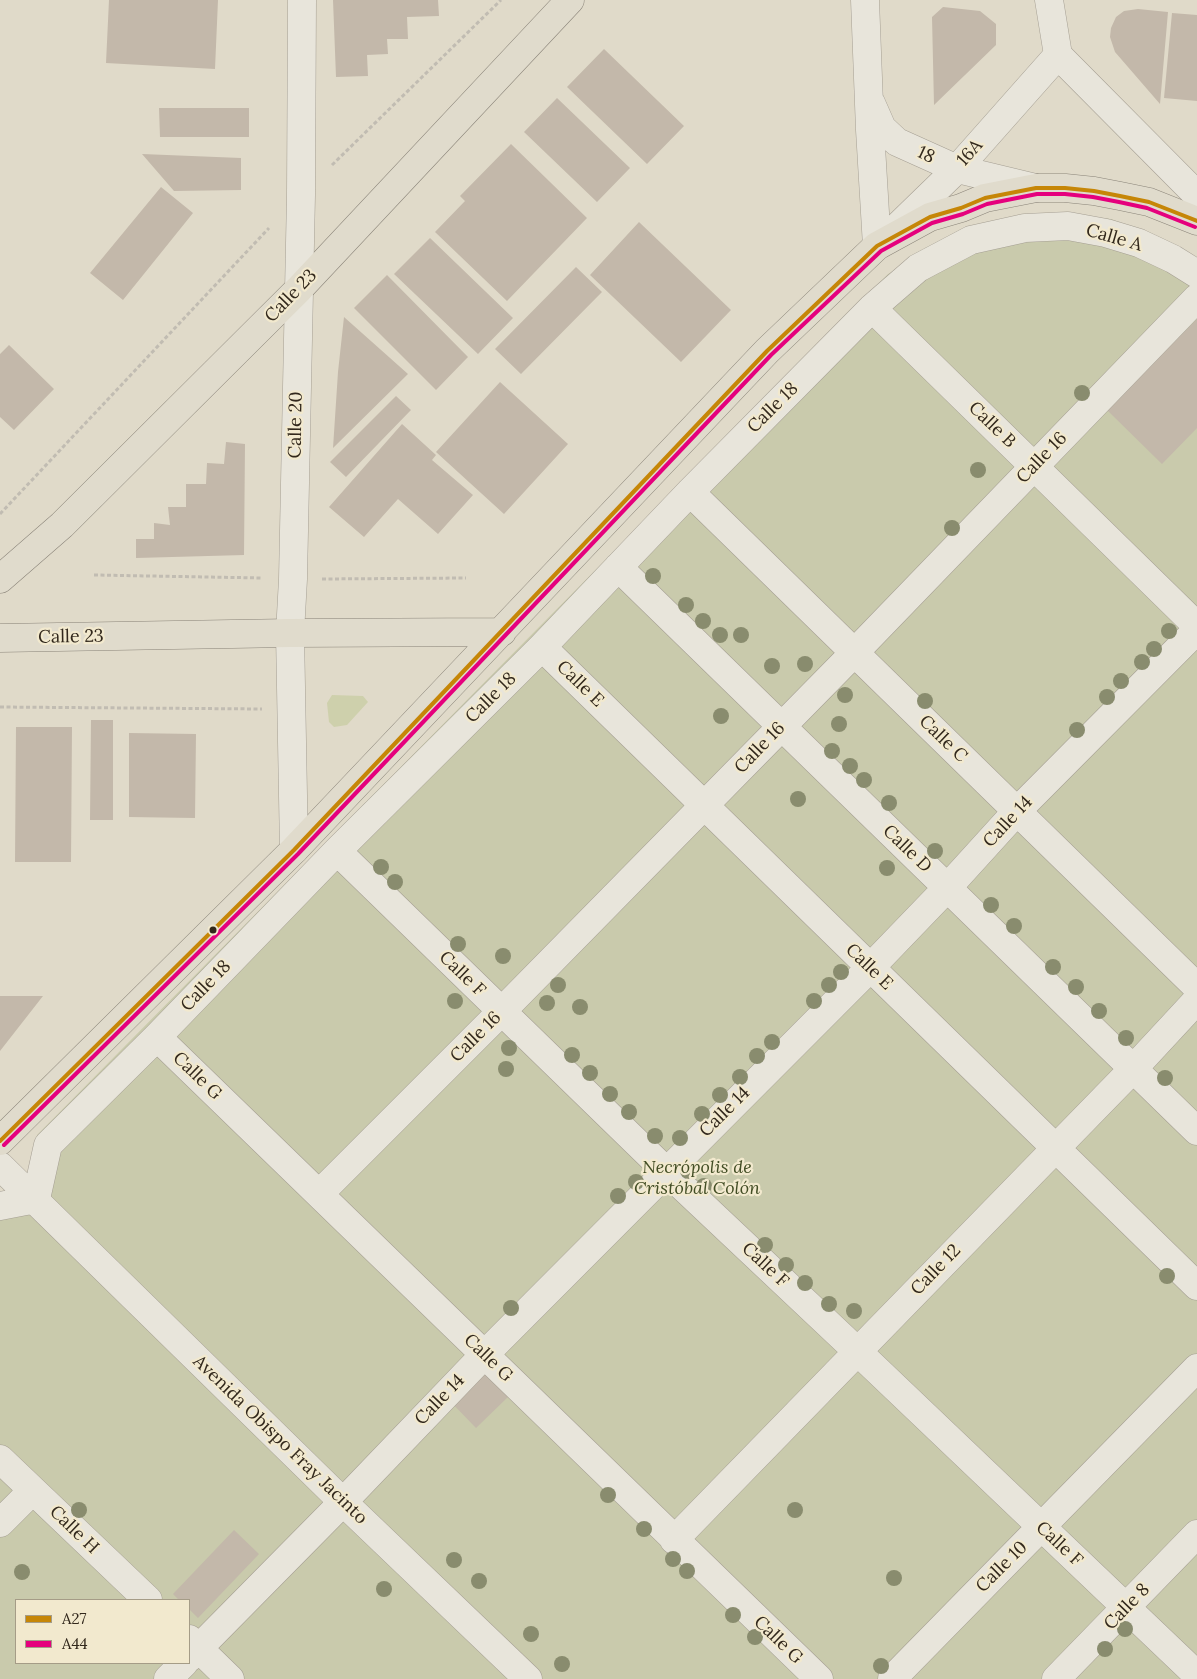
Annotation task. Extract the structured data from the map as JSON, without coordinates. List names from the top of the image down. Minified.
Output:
{"streets":{"main road":["Calle 23"],"street":["16A","18","Calle A","Calle 18","Calle 20","Calle B","Calle 16","Calle E","Calle C","Calle 14","Calle D","Calle F","Calle G","Calle 12","Avenida Obispo Fray Jacinto","Calle H","Calle 10","Calle 8"]},"crossings":[["16A","18"],["Calle A","Calle 18"],["Calle 23","Calle 20"],["Calle 18","Calle B"],["Calle 18","Calle E"],["Calle 18","Calle C"],["Calle 18","Calle D"],["Calle 18","Calle F"],["Calle 18","Calle G"],["Calle 18","Avenida Obispo Fray Jacinto"],["Calle B","Calle 16"],["Calle B","Calle 14"],["Calle 16","Calle E"],["Calle 16","Calle C"],["Calle 16","Calle D"],["Calle 16","Calle F"],["Calle 16","Calle G"],["Calle E","Calle 14"],["Calle E","Calle 12"],["Calle C","Calle 14"],["Calle 14","Calle D"],["Calle 14","Calle F"],["Calle 14","Calle G"],["Calle 14","Avenida Obispo Fray Jacinto"],["Calle D","Calle 12"],["Calle F","Calle 12"],["Calle F","Calle 10"],["Calle F","Calle 8"],["Calle G","Calle 12"]],"parks":["Necrópolis de Cristóbal Colón"],"lines":["transit line A27","transit line A44"],"legend":["A27","A44"]}
